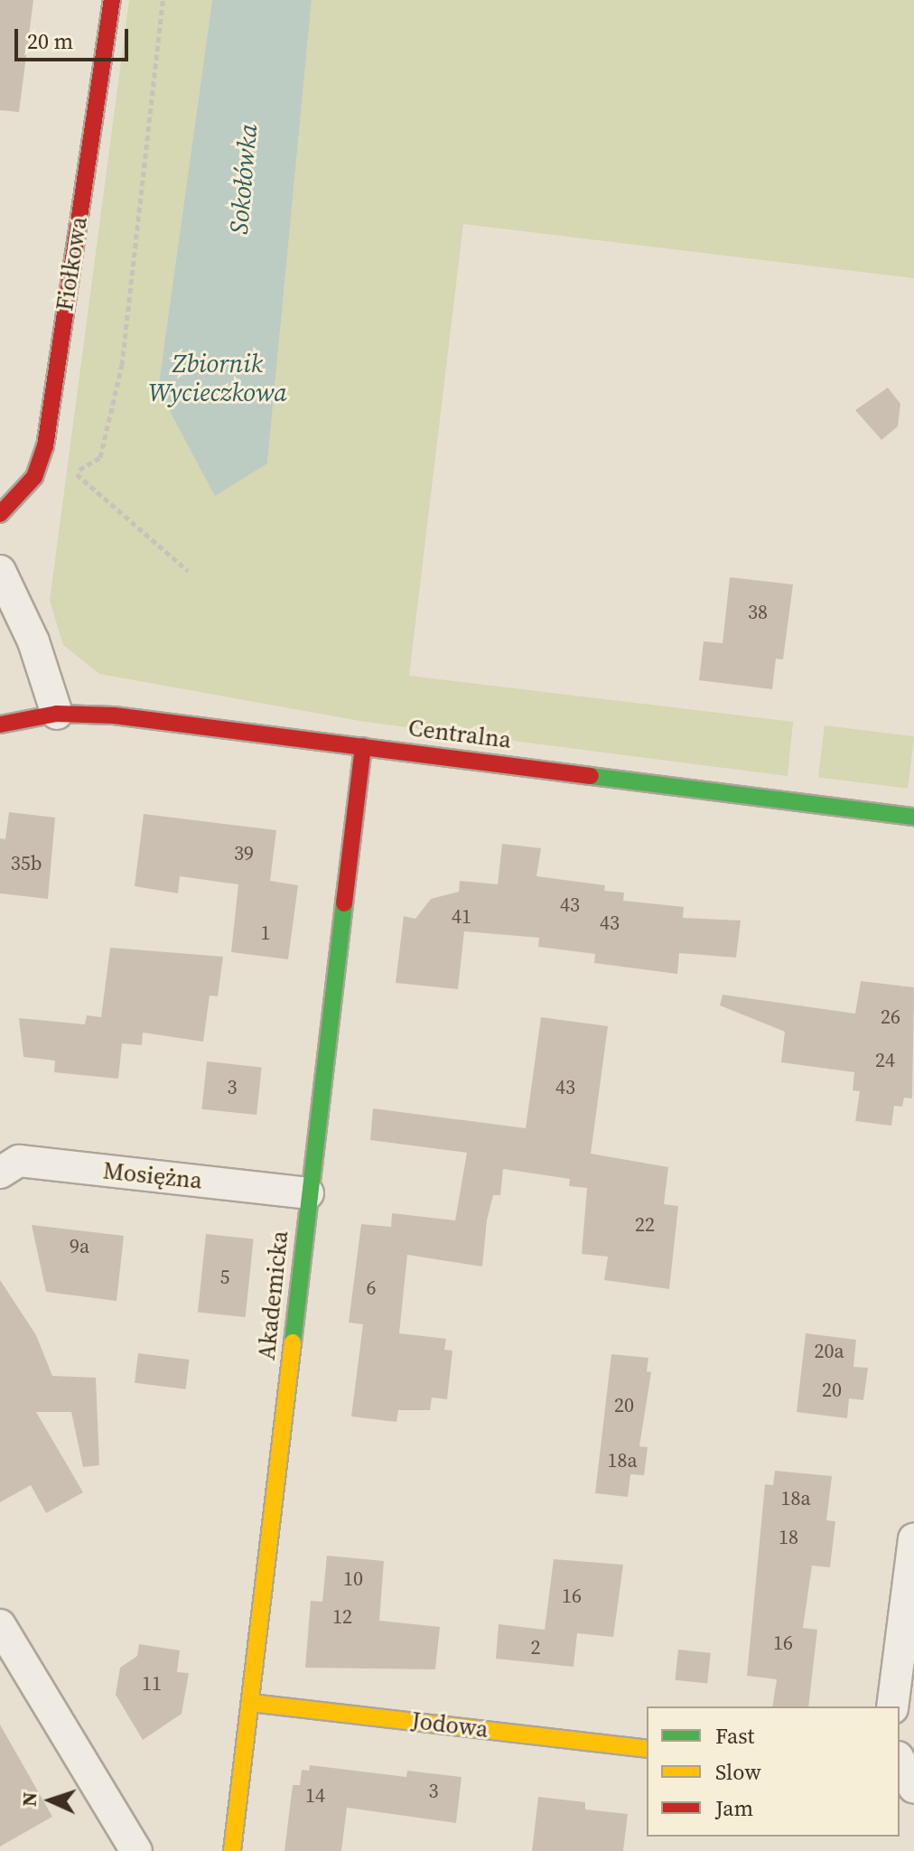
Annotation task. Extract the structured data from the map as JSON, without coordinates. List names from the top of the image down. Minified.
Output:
{"streets":{"street":["Fiołkowa","Centralna","Mosiężna","Akademicka","Jodowa"]},"crossings":[["Centralna","Akademicka"],["Mosiężna","Akademicka"],["Akademicka","Jodowa"]],"water":["Sokołówka","Zbiornik Wycieczkowa"],"house_numbers":["38","39","35b","43","41","43","1","26","24","3","43","22","9a","5","6","20a","20","20","18a","18a","18","10","16","12","16","2","11","3","14"],"legend":["Fast","Slow","Jam"],"scale_bar":"20 m","north":"left"}
